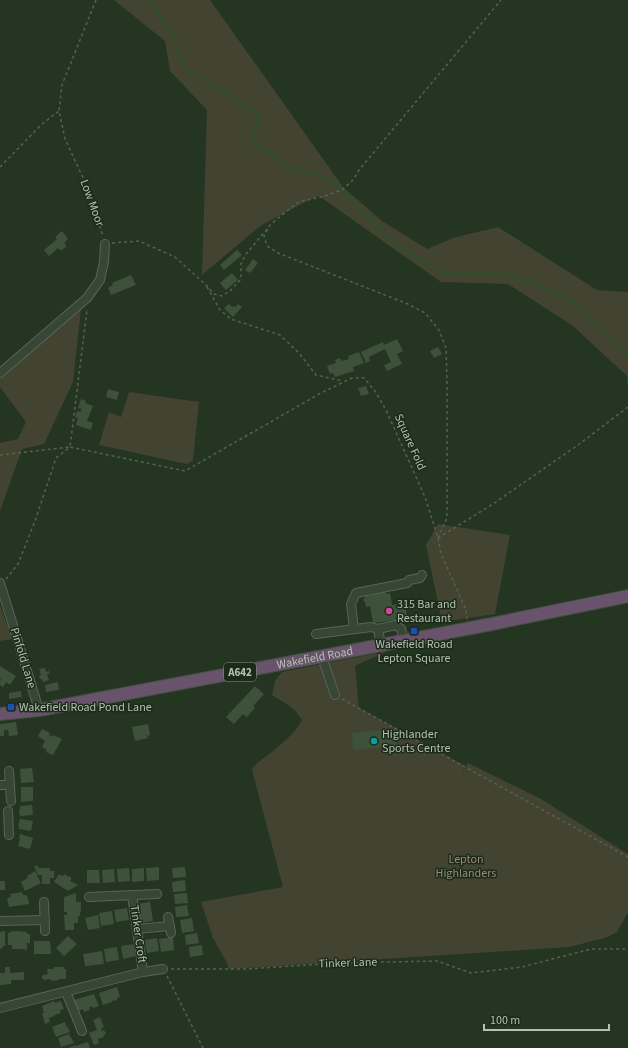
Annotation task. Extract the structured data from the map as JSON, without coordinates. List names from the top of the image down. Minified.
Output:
{"streets":{"highway":["Wakefield Road","A642"],"street":["Pinfold Lane","Tinker Croft"],"path":["Low Moor","Square Fold","Tinker Lane"]},"crossings":[["Pinfold Lane","Wakefield Road"]],"parks":["Lepton Highlanders"],"places":{"other":["315 Bar and Restaurant","Highlander Sports Centre"],"transit":["Wakefield Road Lepton Square","Wakefield Road Pond Lane"]},"scale_bar":"100 m"}
